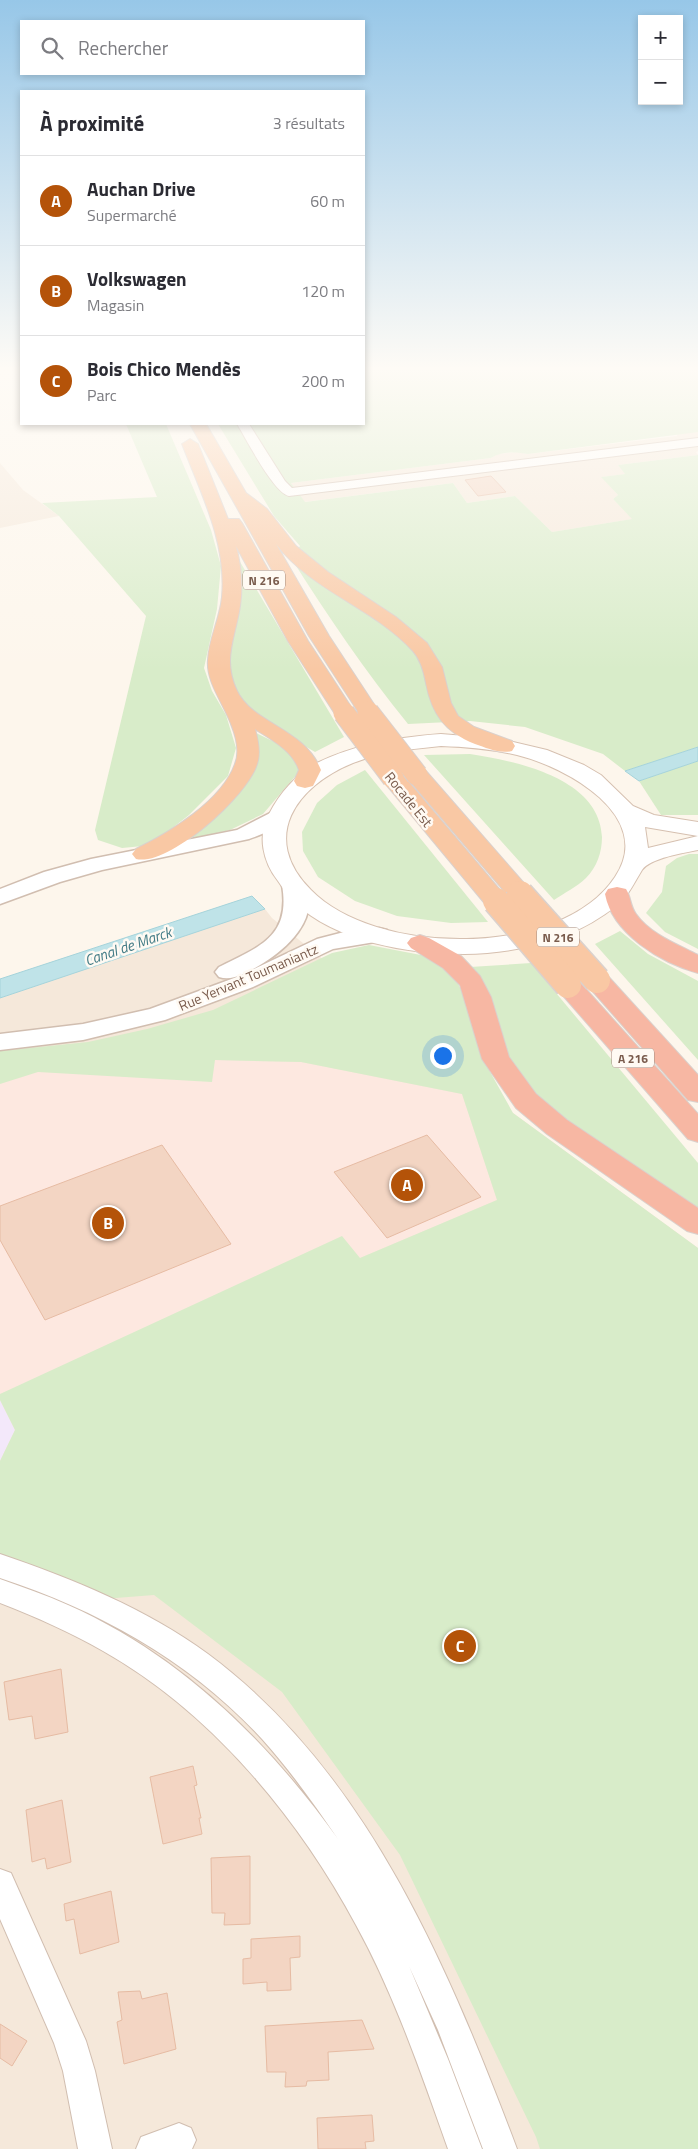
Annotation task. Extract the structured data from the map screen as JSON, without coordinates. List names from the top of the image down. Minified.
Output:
{"streets":{"highway":["N 216","Rocade Est","A 216"],"street":["Rue Yervant Toumaniantz"]},"water":["Canal de Marck"],"page":{"map_buttons":["+","−"],"search":"Rechercher","heading":["À proximité","3 résultats"],"list":[{"mark":"A","name":"Auchan Drive","note":"Supermarché","value":"60 m"},{"mark":"B","name":"Volkswagen","note":"Magasin","value":"120 m"},{"mark":"C","name":"Bois Chico Mendès","note":"Parc","value":"200 m"}],"pins":["A","B","C"]}}
